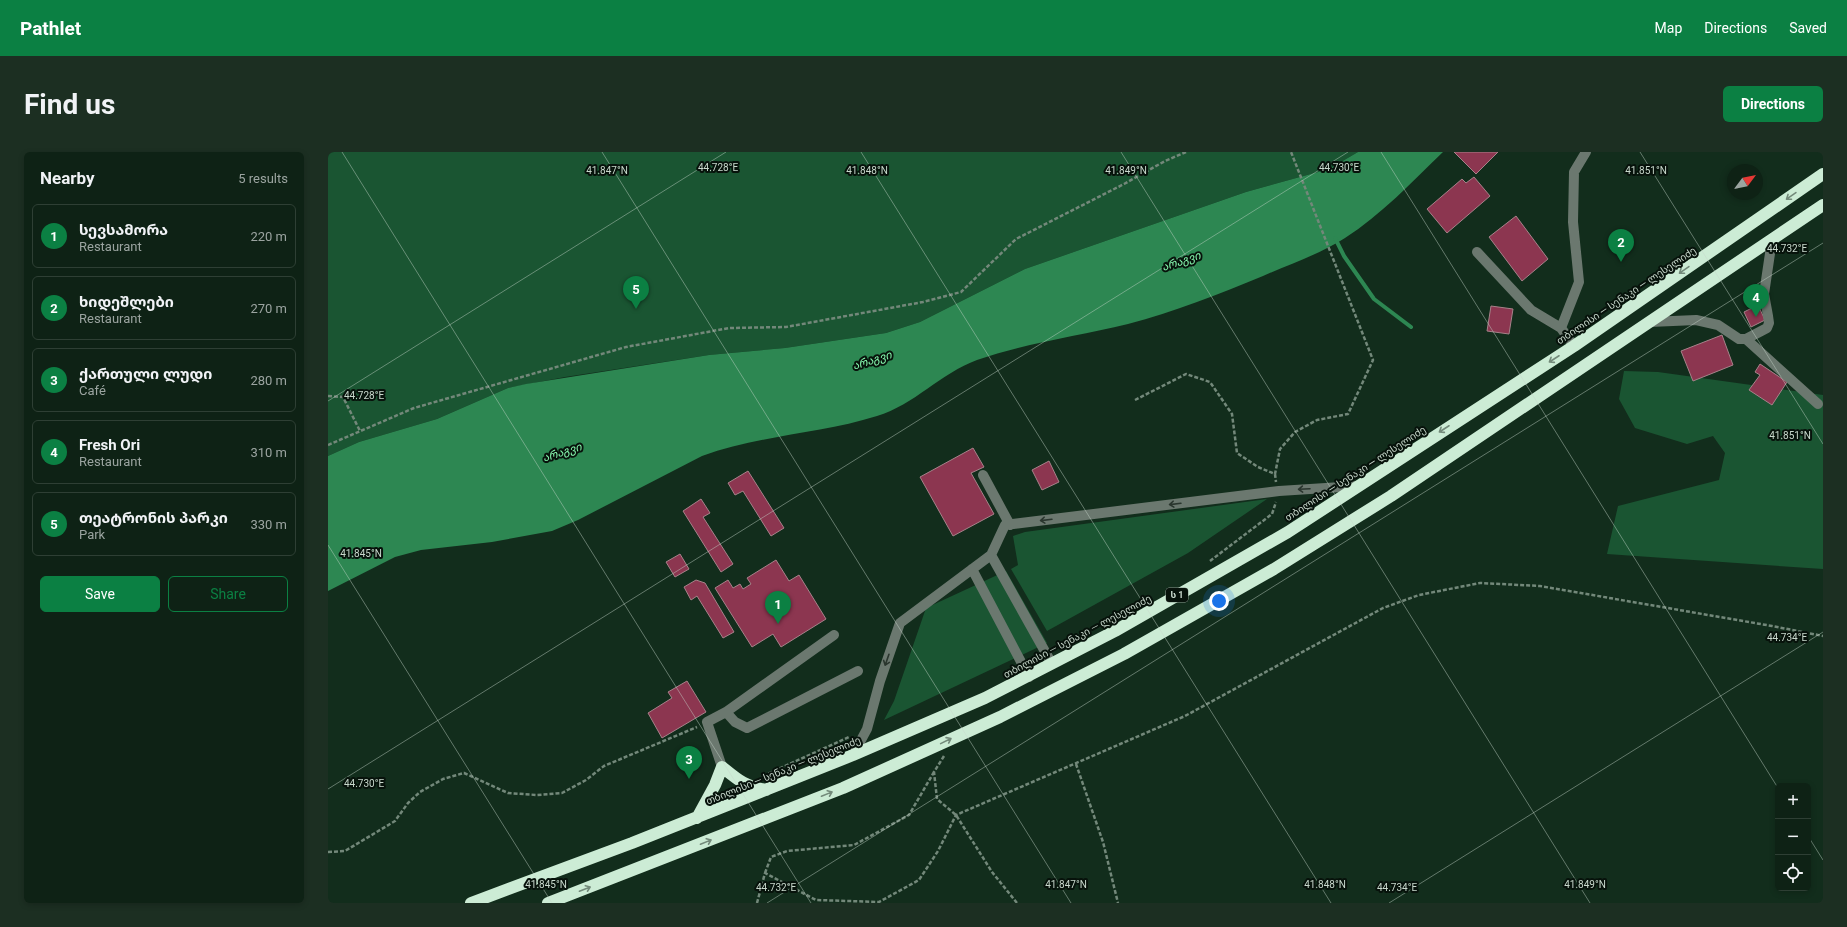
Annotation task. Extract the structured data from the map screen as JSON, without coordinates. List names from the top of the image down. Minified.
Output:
{"streets":{"highway":["თბილისი — სენაკი — ლესელიძე","ს 1"]},"water":["არაგვი"],"north":"top right","page":{"header":"Pathlet","nav":["Map","Directions","Saved"],"buttons":["Directions",["Save","Share"]],"title":"Find us","heading":["Nearby","5 results"],"list":[{"mark":"1","name":"სევსამორა","note":"Restaurant","value":"220 m"},{"mark":"2","name":"ხიდეშლები","note":"Restaurant","value":"270 m"},{"mark":"3","name":"ქართული ლუდი","note":"Café","value":"280 m"},{"mark":"4","name":"Fresh Ori","note":"Restaurant","value":"310 m"},{"mark":"5","name":"თეატრონის პარკი","note":"Park","value":"330 m"}],"pins":["2","5","4","1","3"],"map_buttons":["+","−"]},"coordinates":["44.728°E","44.730°E","41.847°N","41.848°N","41.849°N","41.851°N","44.732°E","41.845°N","44.734°E"]}
